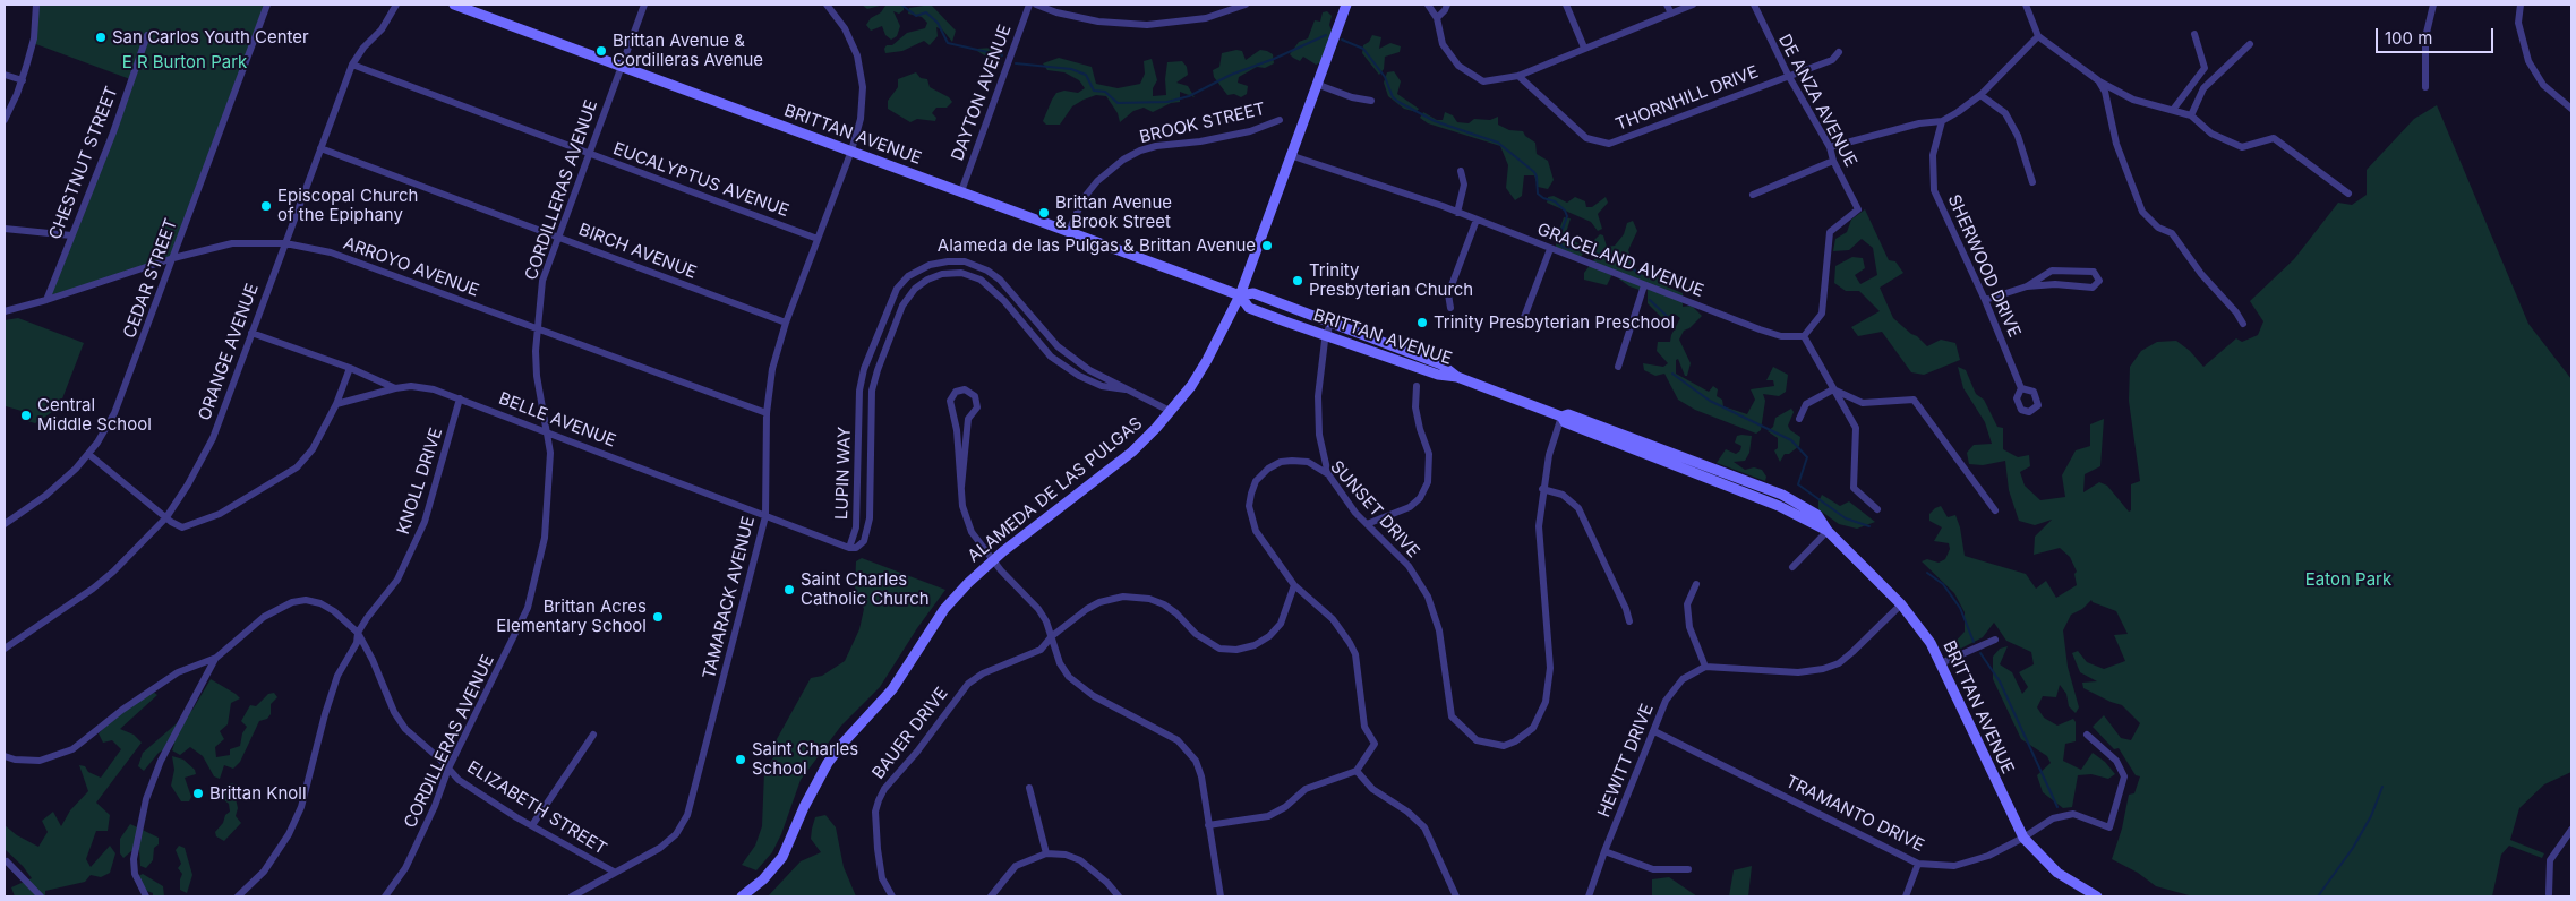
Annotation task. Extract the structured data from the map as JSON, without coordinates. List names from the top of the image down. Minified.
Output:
{"streets":{"main road":["BRITTAN AVENUE","ALAMEDA DE LAS PULGAS"],"street":["DAYTON AVENUE","THORNHILL DRIVE","DE ANZA AVENUE","BROOK STREET","CHESTNUT STREET","EUCALYPTUS AVENUE","CORDILLERAS AVENUE","BIRCH AVENUE","GRACELAND AVENUE","SHERWOOD DRIVE","ARROYO AVENUE","CEDAR STREET","ORANGE AVENUE","BELLE AVENUE","LUPIN WAY","KNOLL DRIVE","SUNSET DRIVE","TAMARACK AVENUE","BAUER DRIVE","HEWITT DRIVE","ELIZABETH STREET","TRAMANTO DRIVE"]},"crossings":[["DAYTON AVENUE","BRITTAN AVENUE"],["THORNHILL DRIVE","DE ANZA AVENUE"],["DE ANZA AVENUE","GRACELAND AVENUE"],["BROOK STREET","BRITTAN AVENUE"],["BRITTAN AVENUE","CORDILLERAS AVENUE"],["BRITTAN AVENUE","ALAMEDA DE LAS PULGAS"],["BRITTAN AVENUE","SUNSET DRIVE"],["BRITTAN AVENUE","TAMARACK AVENUE"],["BRITTAN AVENUE","TRAMANTO DRIVE"],["CHESTNUT STREET","ARROYO AVENUE"],["EUCALYPTUS AVENUE","CORDILLERAS AVENUE"],["EUCALYPTUS AVENUE","ORANGE AVENUE"],["EUCALYPTUS AVENUE","TAMARACK AVENUE"],["CORDILLERAS AVENUE","BIRCH AVENUE"],["CORDILLERAS AVENUE","ARROYO AVENUE"],["CORDILLERAS AVENUE","BELLE AVENUE"],["CORDILLERAS AVENUE","ELIZABETH STREET"],["BIRCH AVENUE","ORANGE AVENUE"],["BIRCH AVENUE","TAMARACK AVENUE"],["GRACELAND AVENUE","ALAMEDA DE LAS PULGAS"],["ARROYO AVENUE","CEDAR STREET"],["ARROYO AVENUE","ORANGE AVENUE"],["ARROYO AVENUE","TAMARACK AVENUE"],["ORANGE AVENUE","BELLE AVENUE"],["BELLE AVENUE","LUPIN WAY"],["BELLE AVENUE","KNOLL DRIVE"],["BELLE AVENUE","TAMARACK AVENUE"],["LUPIN WAY","ALAMEDA DE LAS PULGAS"],["KNOLL DRIVE","ELIZABETH STREET"],["SUNSET DRIVE","BAUER DRIVE"],["TAMARACK AVENUE","ELIZABETH STREET"],["HEWITT DRIVE","TRAMANTO DRIVE"]],"parks":["E R Burton Park","Eaton Park"],"places":["San Carlos Youth Center","Brittan Avenue & Cordilleras Avenue","Episcopal Church of the Epiphany","Brittan Avenue & Brook Street","Alameda de las Pulgas & Brittan Avenue","Trinity Presbyterian Church","Trinity Presbyterian Preschool","Central Middle School","Saint Charles Catholic Church","Brittan Acres Elementary School","Saint Charles School","Brittan Knoll"],"scale_bar":"100 m"}
